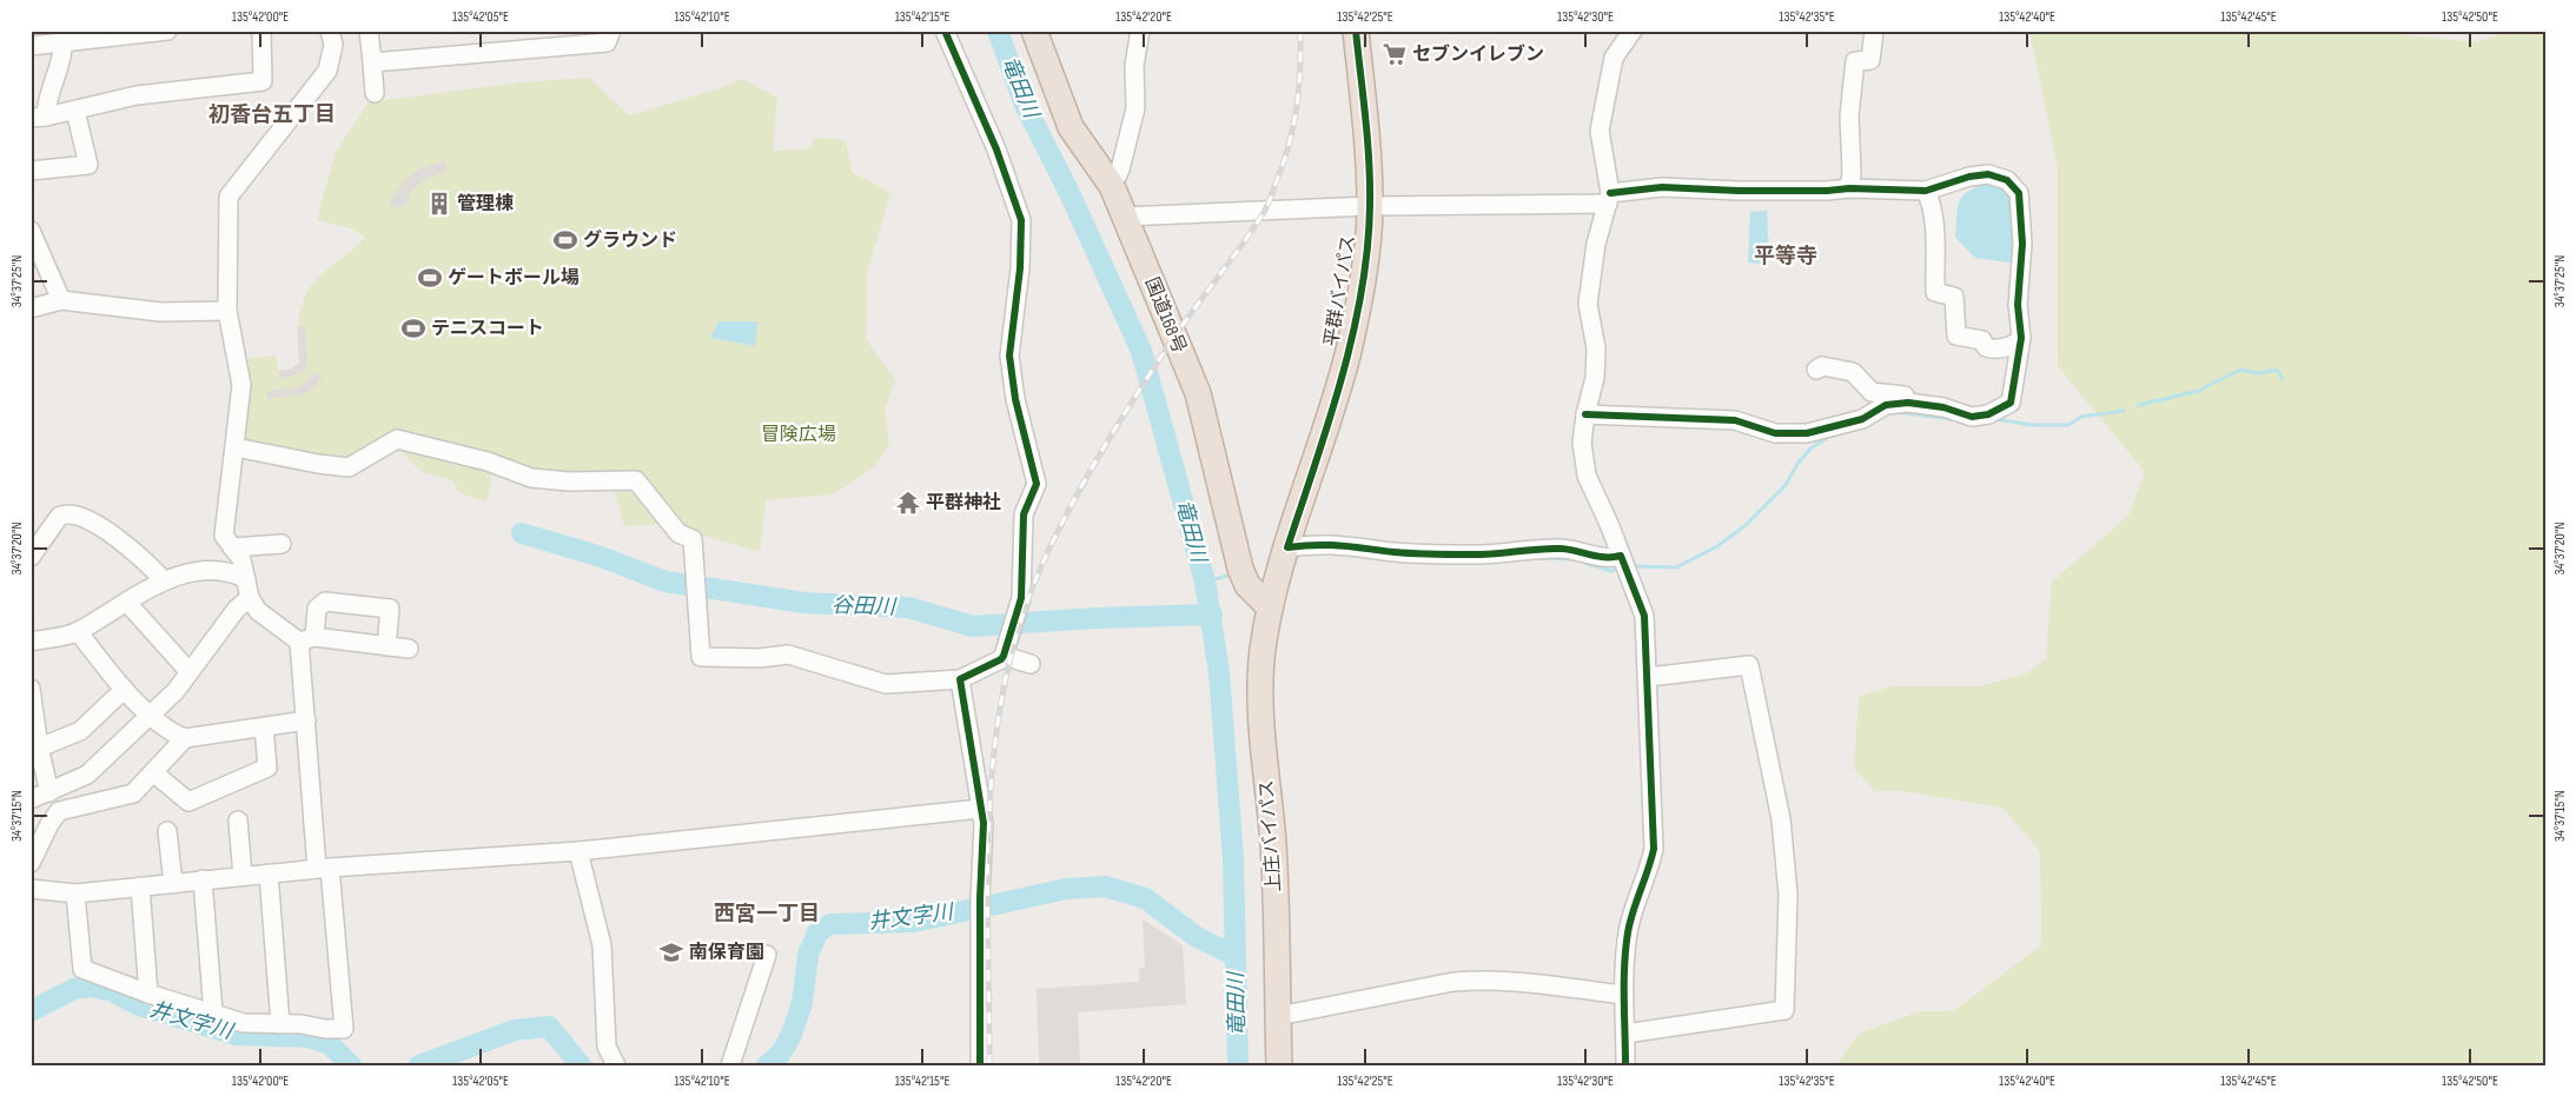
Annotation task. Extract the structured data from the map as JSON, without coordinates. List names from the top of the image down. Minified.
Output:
{"streets":{"highway":["平群バイパス","国道168号","上庄バイパス"]},"crossings":[["平群バイパス","国道168号"],["平群バイパス","上庄バイパス"],["国道168号","上庄バイパス"]],"districts":["初香台五丁目","平等寺","西宮一丁目"],"water":["竜田川","谷田川","井文字川"],"parks":["冒険広場"],"places":{"supermarket":["セブンイレブン"],"building":["管理棟"],"sports":["グラウンド","ゲートボール場","テニスコート"],"temple":["平群神社"],"school or university":["南保育園"]},"coordinates":["135°42'00\"E","135°42'05\"E","135°42'10\"E","135°42'15\"E","135°42'20\"E","135°42'25\"E","135°42'30\"E","135°42'35\"E","135°42'40\"E","135°42'45\"E","135°42'50\"E","34°37'25\"N","34°37'20\"N","34°37'15\"N"]}
